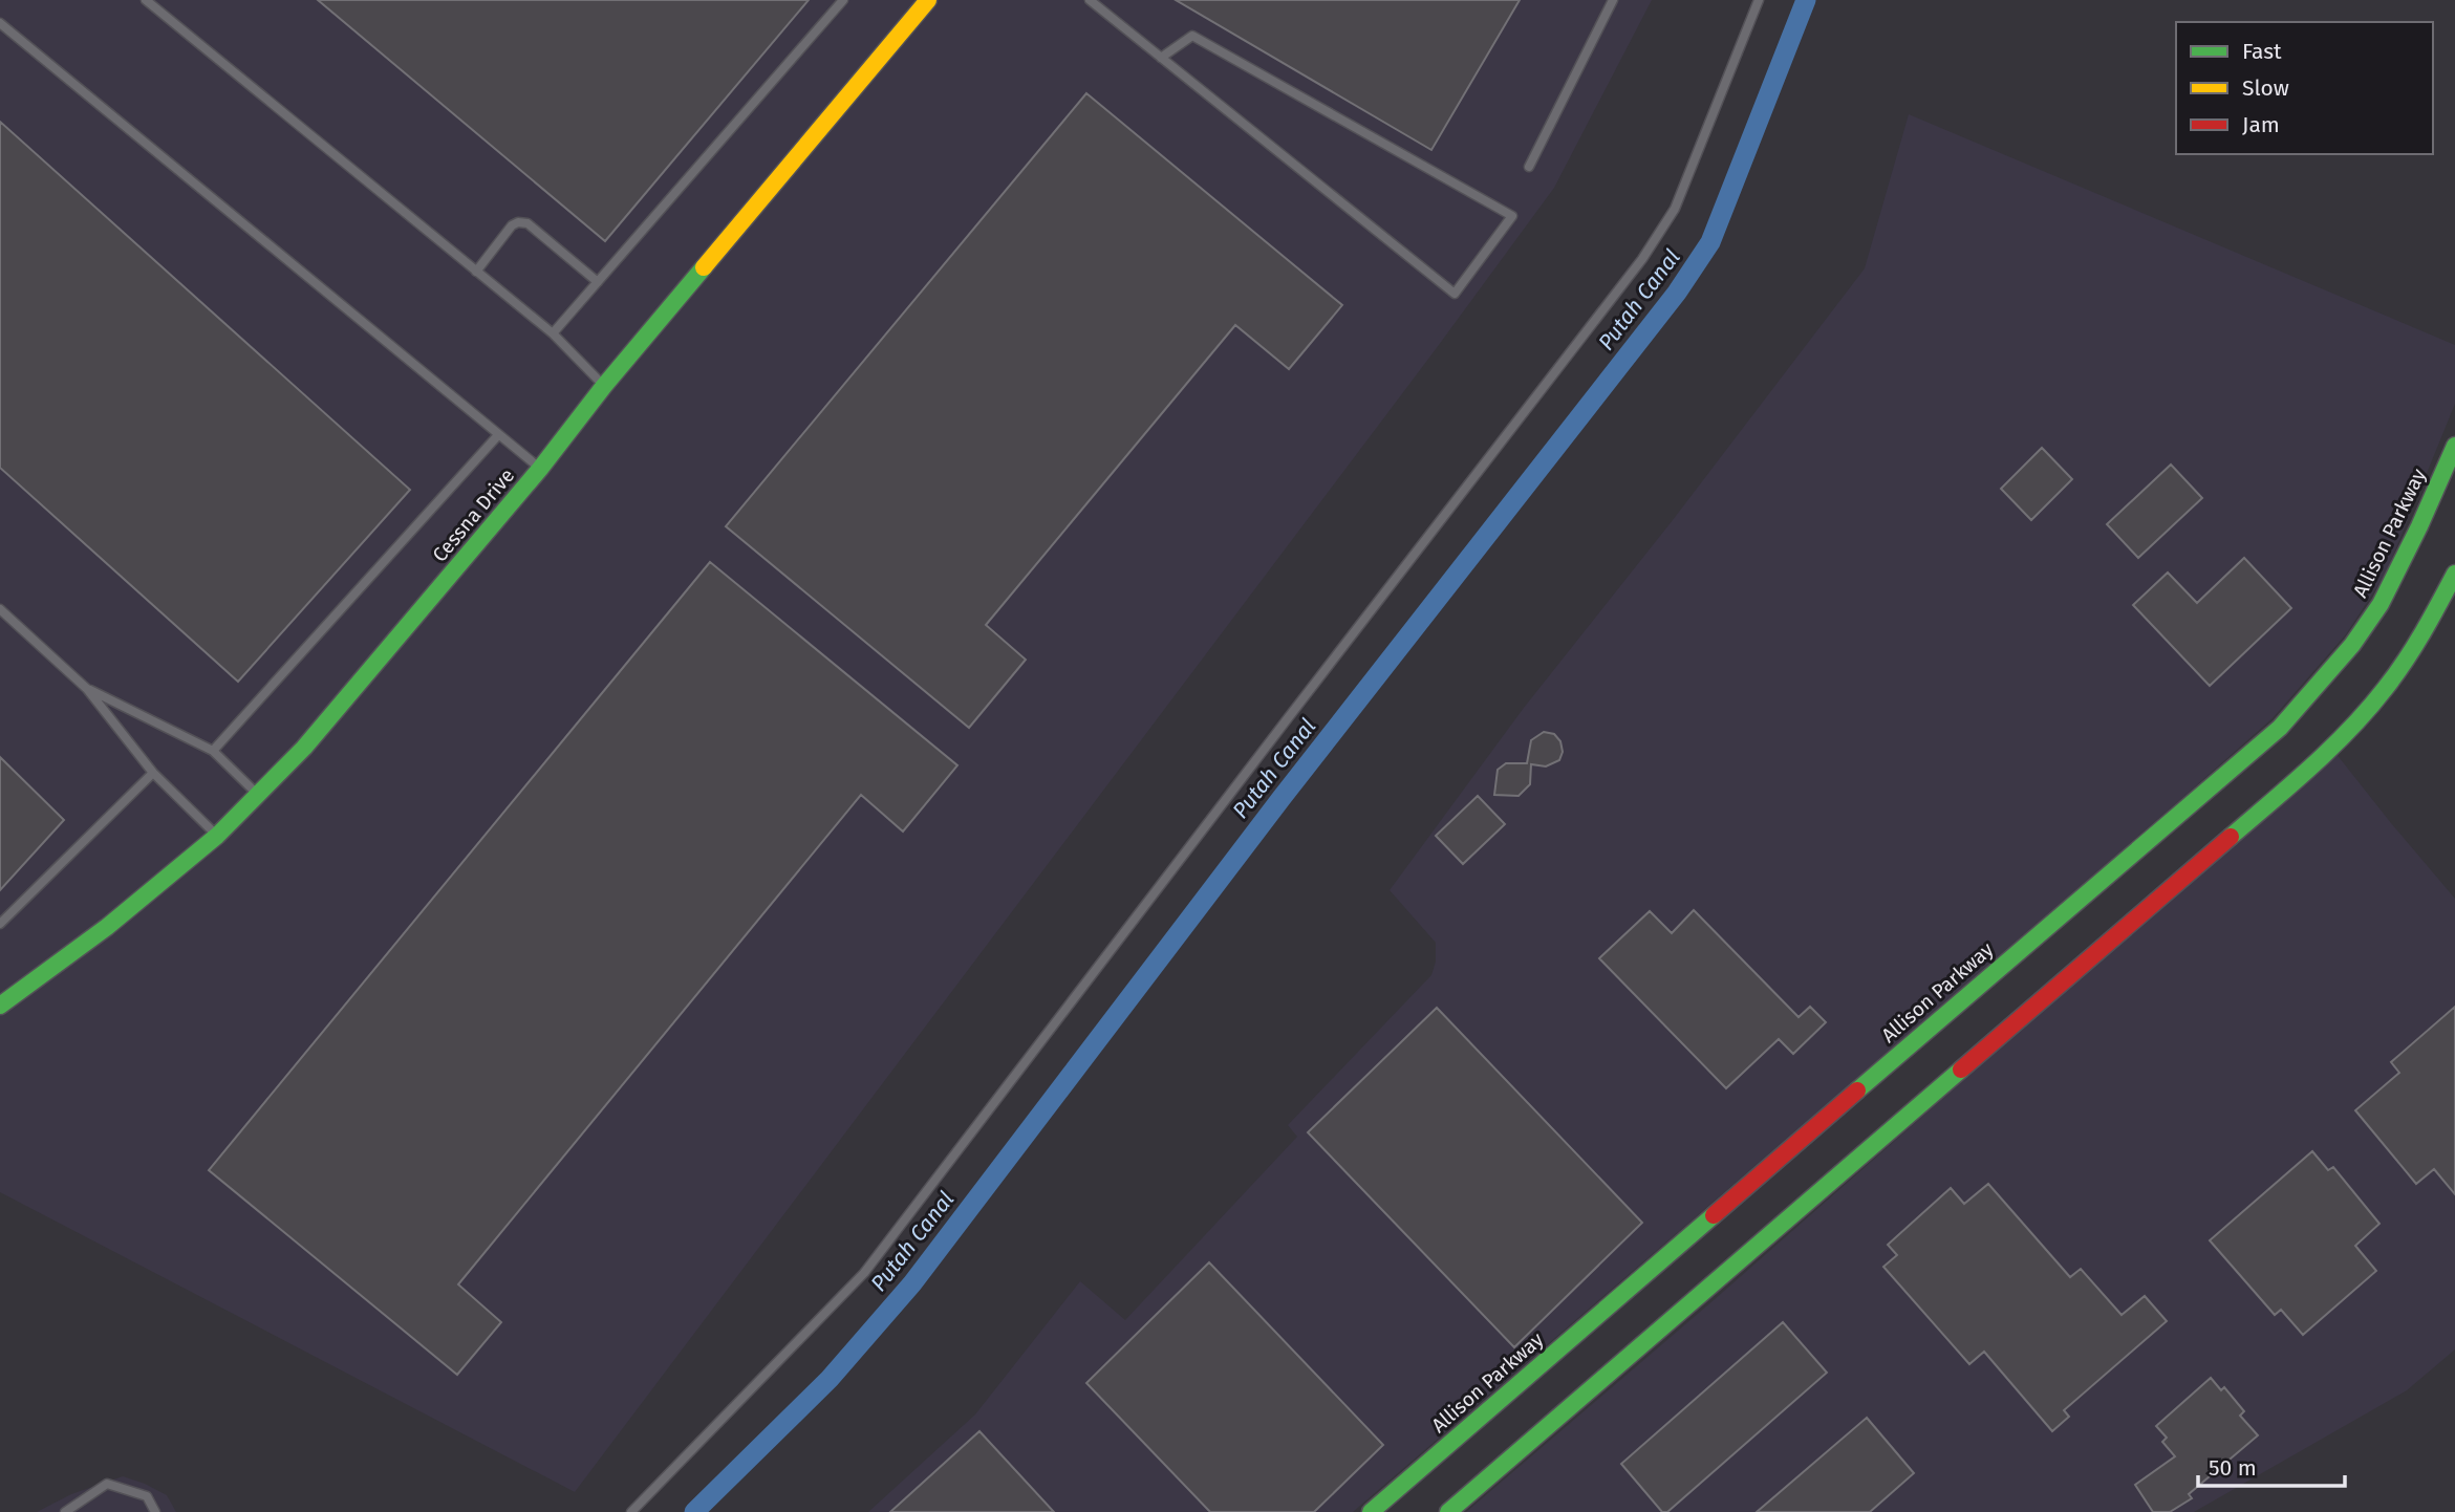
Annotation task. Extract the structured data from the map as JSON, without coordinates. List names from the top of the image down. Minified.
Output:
{"streets":{"street":["Cessna Drive","Allison Parkway"]},"water":["Putah Canal"],"legend":["Fast","Slow","Jam"],"scale_bar":"50 m"}
